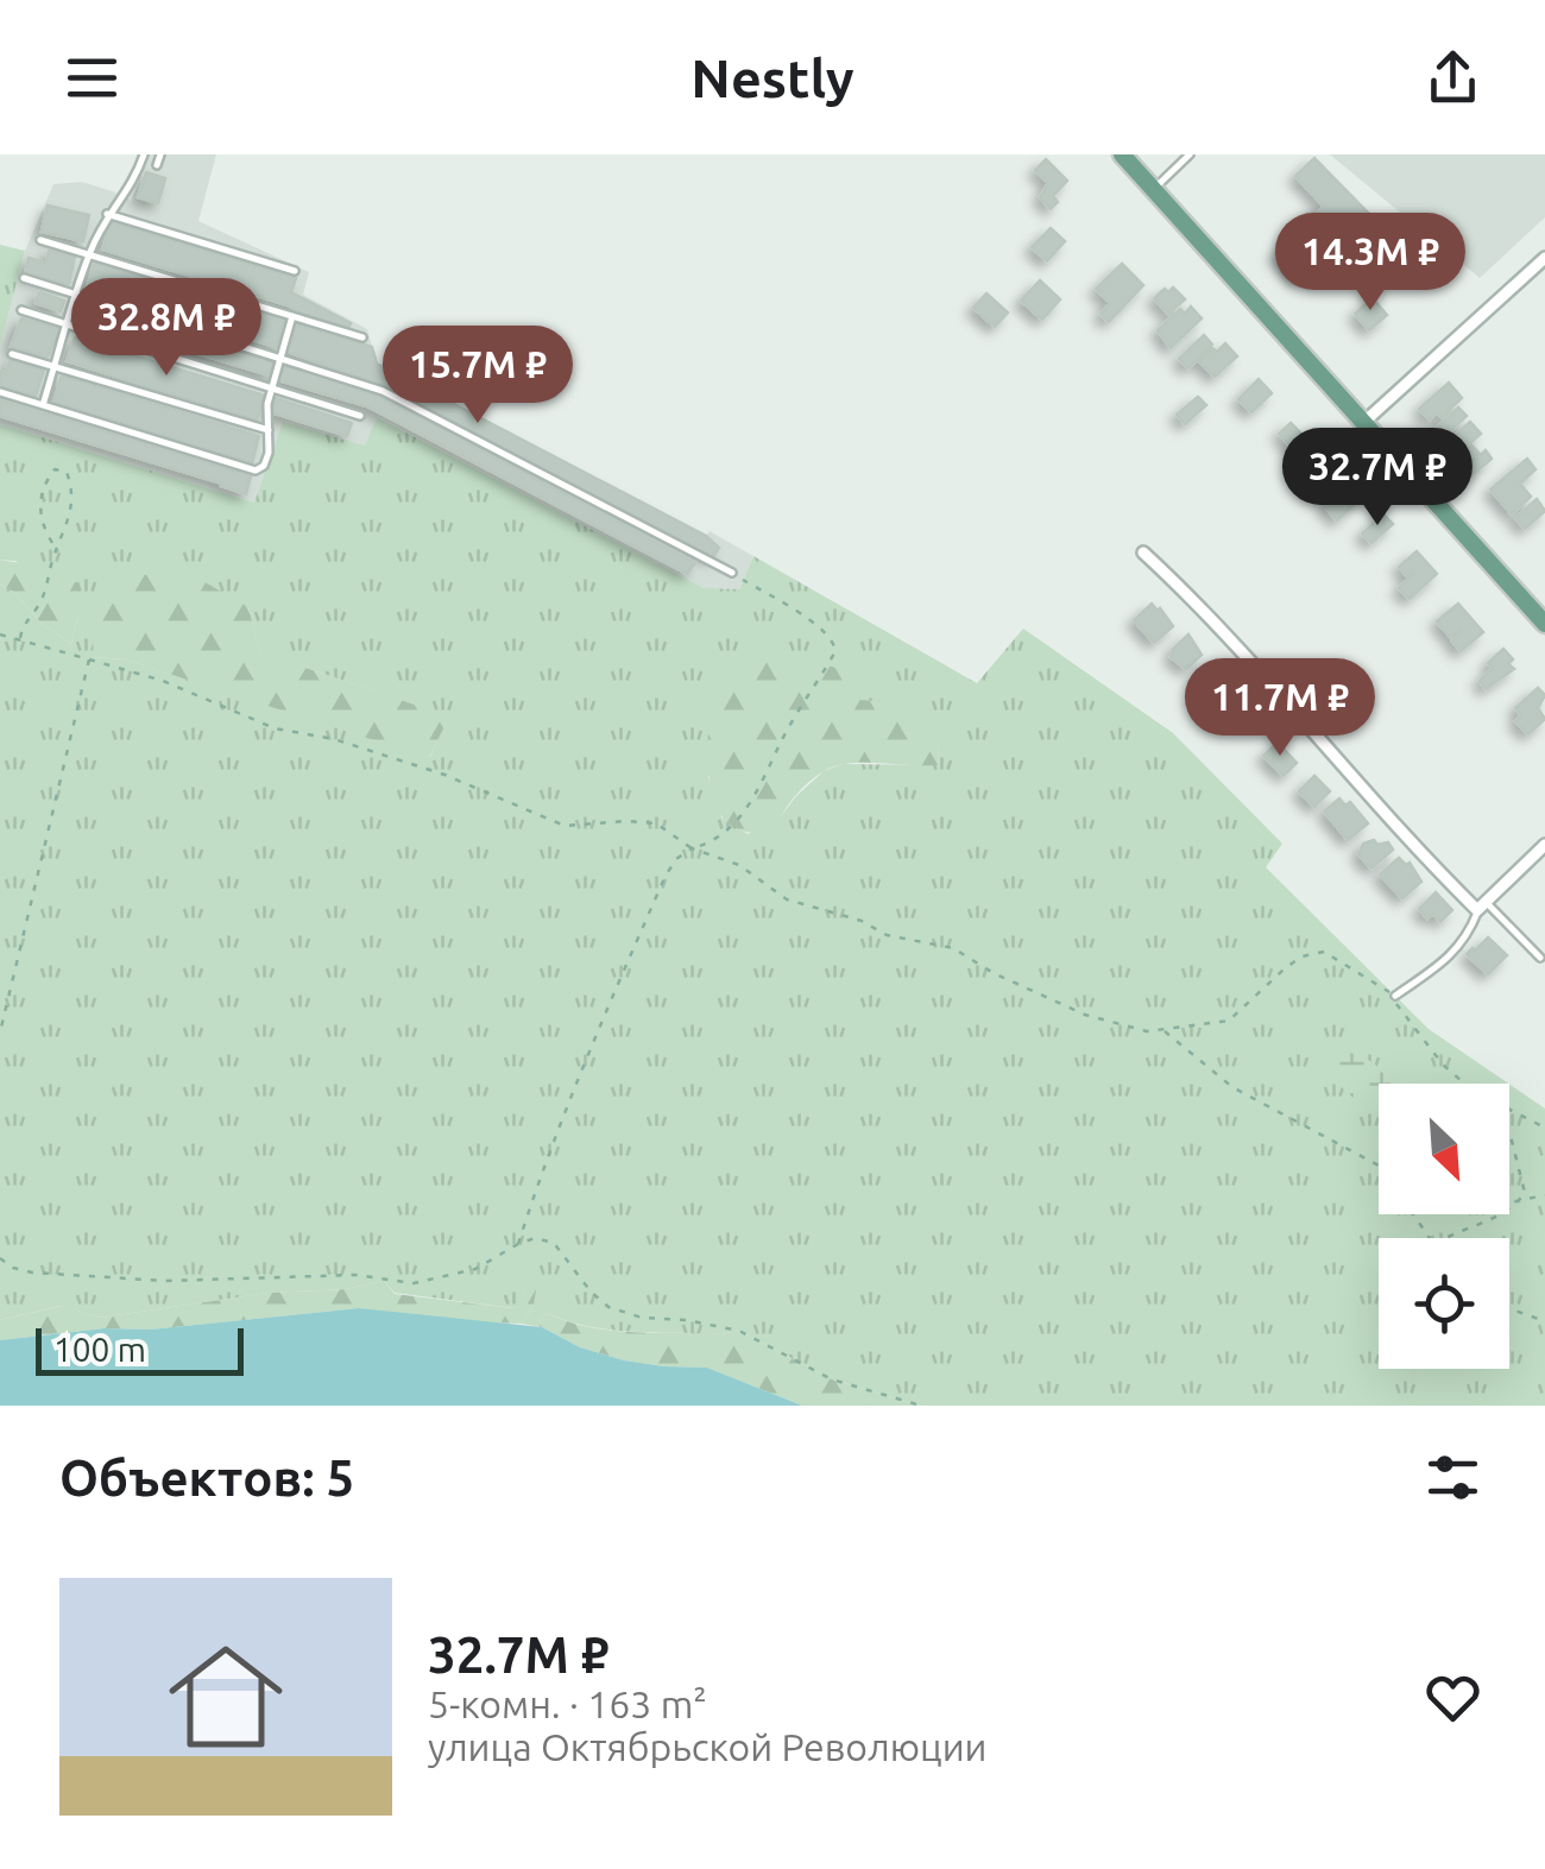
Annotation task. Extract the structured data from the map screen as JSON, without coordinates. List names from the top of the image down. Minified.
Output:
{"scale_bar":"100 m","north":"bottom right","page":{"header":"Nestly","price":["14.3M ₽","32.8M ₽","15.7M ₽","32.7M ₽","11.7M ₽"],"scale":"100 m","heading":"Объектов: 5","list":[{"name":"32.7M ₽","note":"5-комн. · 163 m² · улица Октябрьской Революции"}]}}
